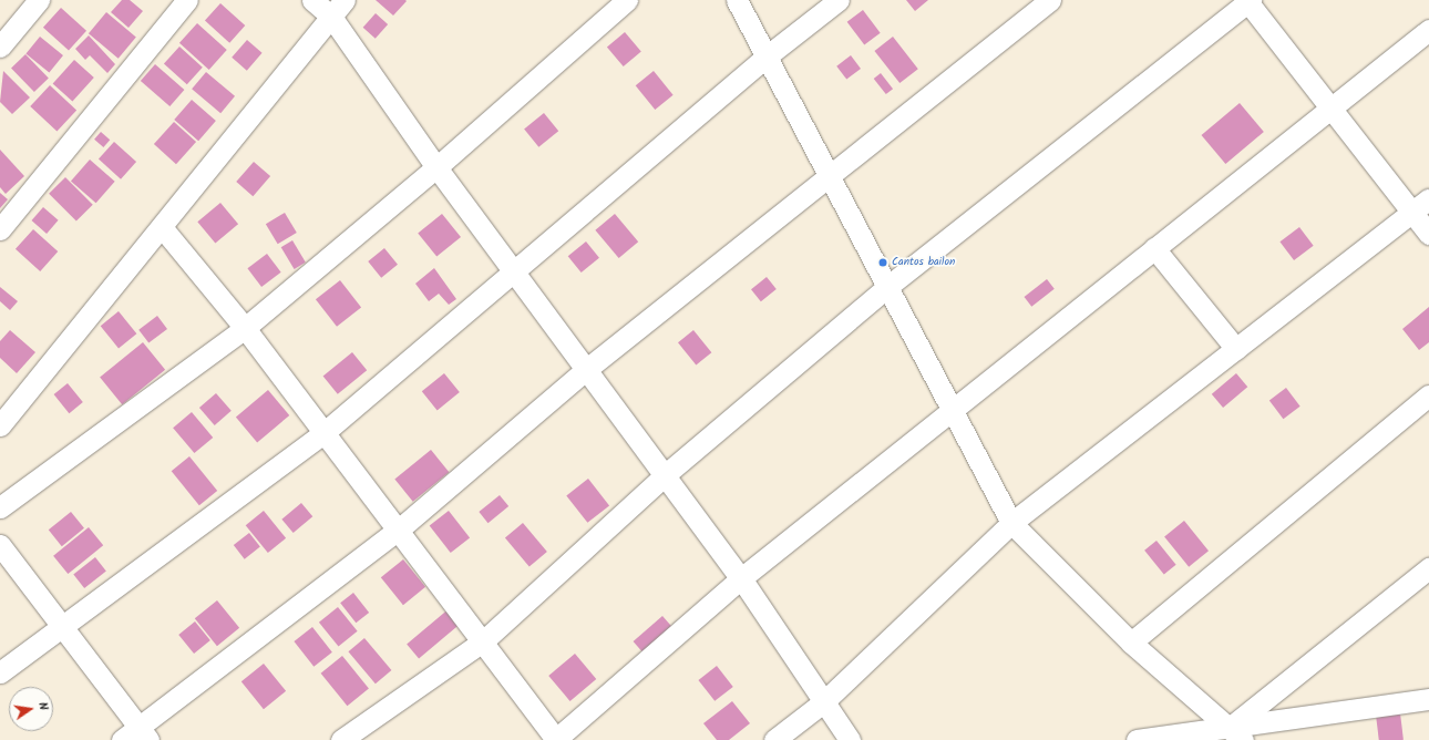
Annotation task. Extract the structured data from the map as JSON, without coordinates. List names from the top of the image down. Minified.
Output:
{"places":["Cantos bailon"],"north":"right"}
